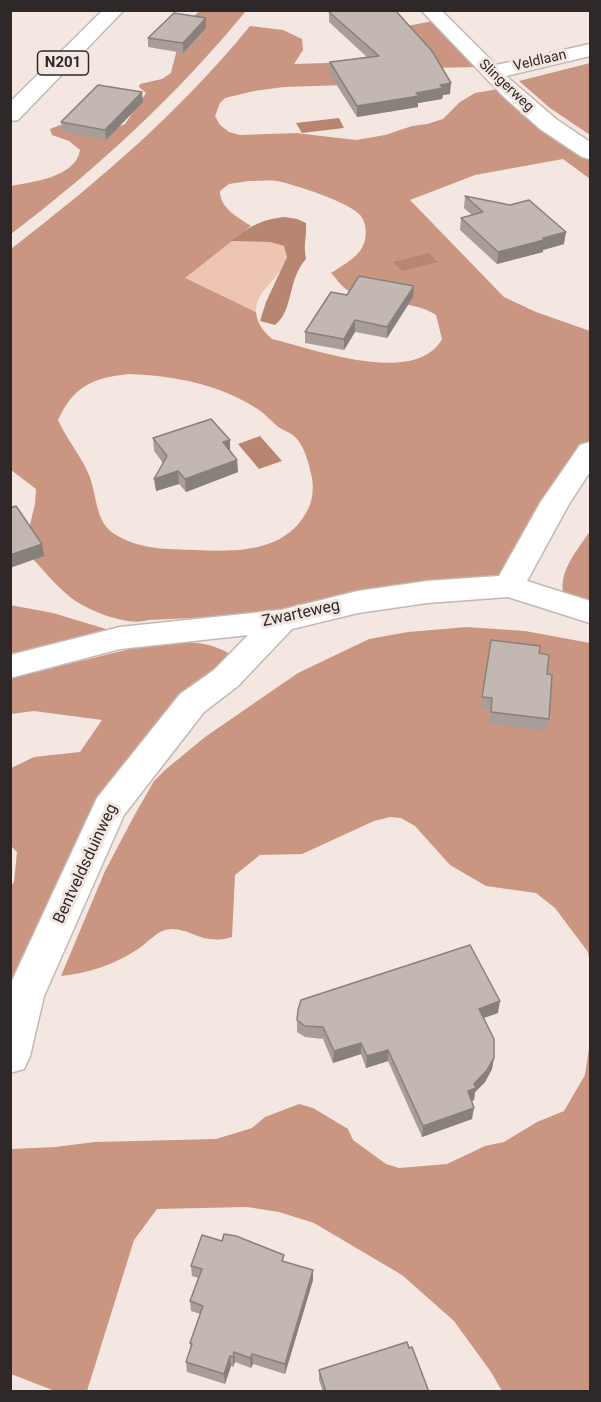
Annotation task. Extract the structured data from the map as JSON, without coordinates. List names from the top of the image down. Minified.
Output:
{"streets":{"street":["Veldlaan","N201","Slingerweg","Zwarteweg","Bentveldsduinweg"]},"crossings":[["Veldlaan","Slingerweg"],["Zwarteweg","Bentveldsduinweg"]]}
